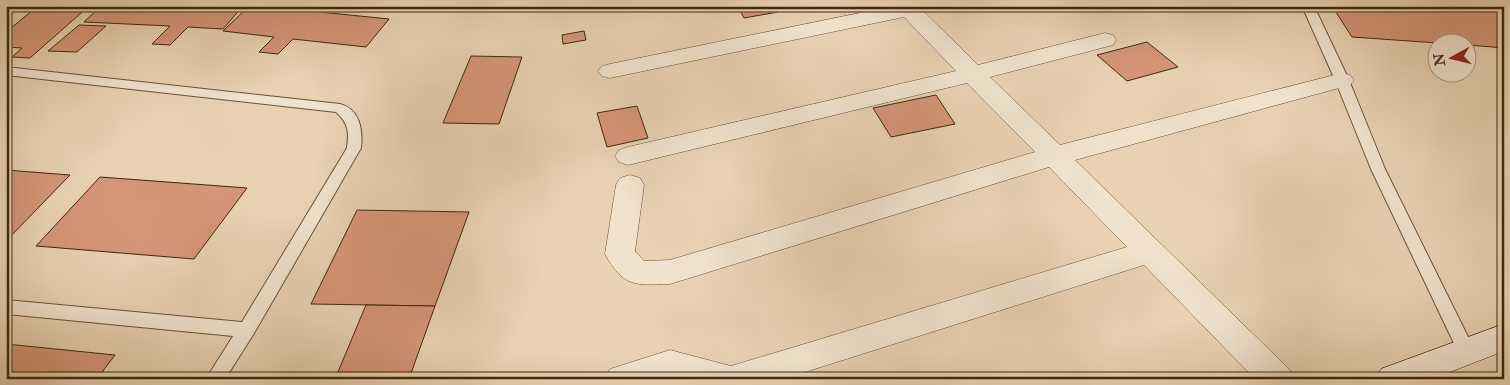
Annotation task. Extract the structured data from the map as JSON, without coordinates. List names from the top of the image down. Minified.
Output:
{"north":"left"}
